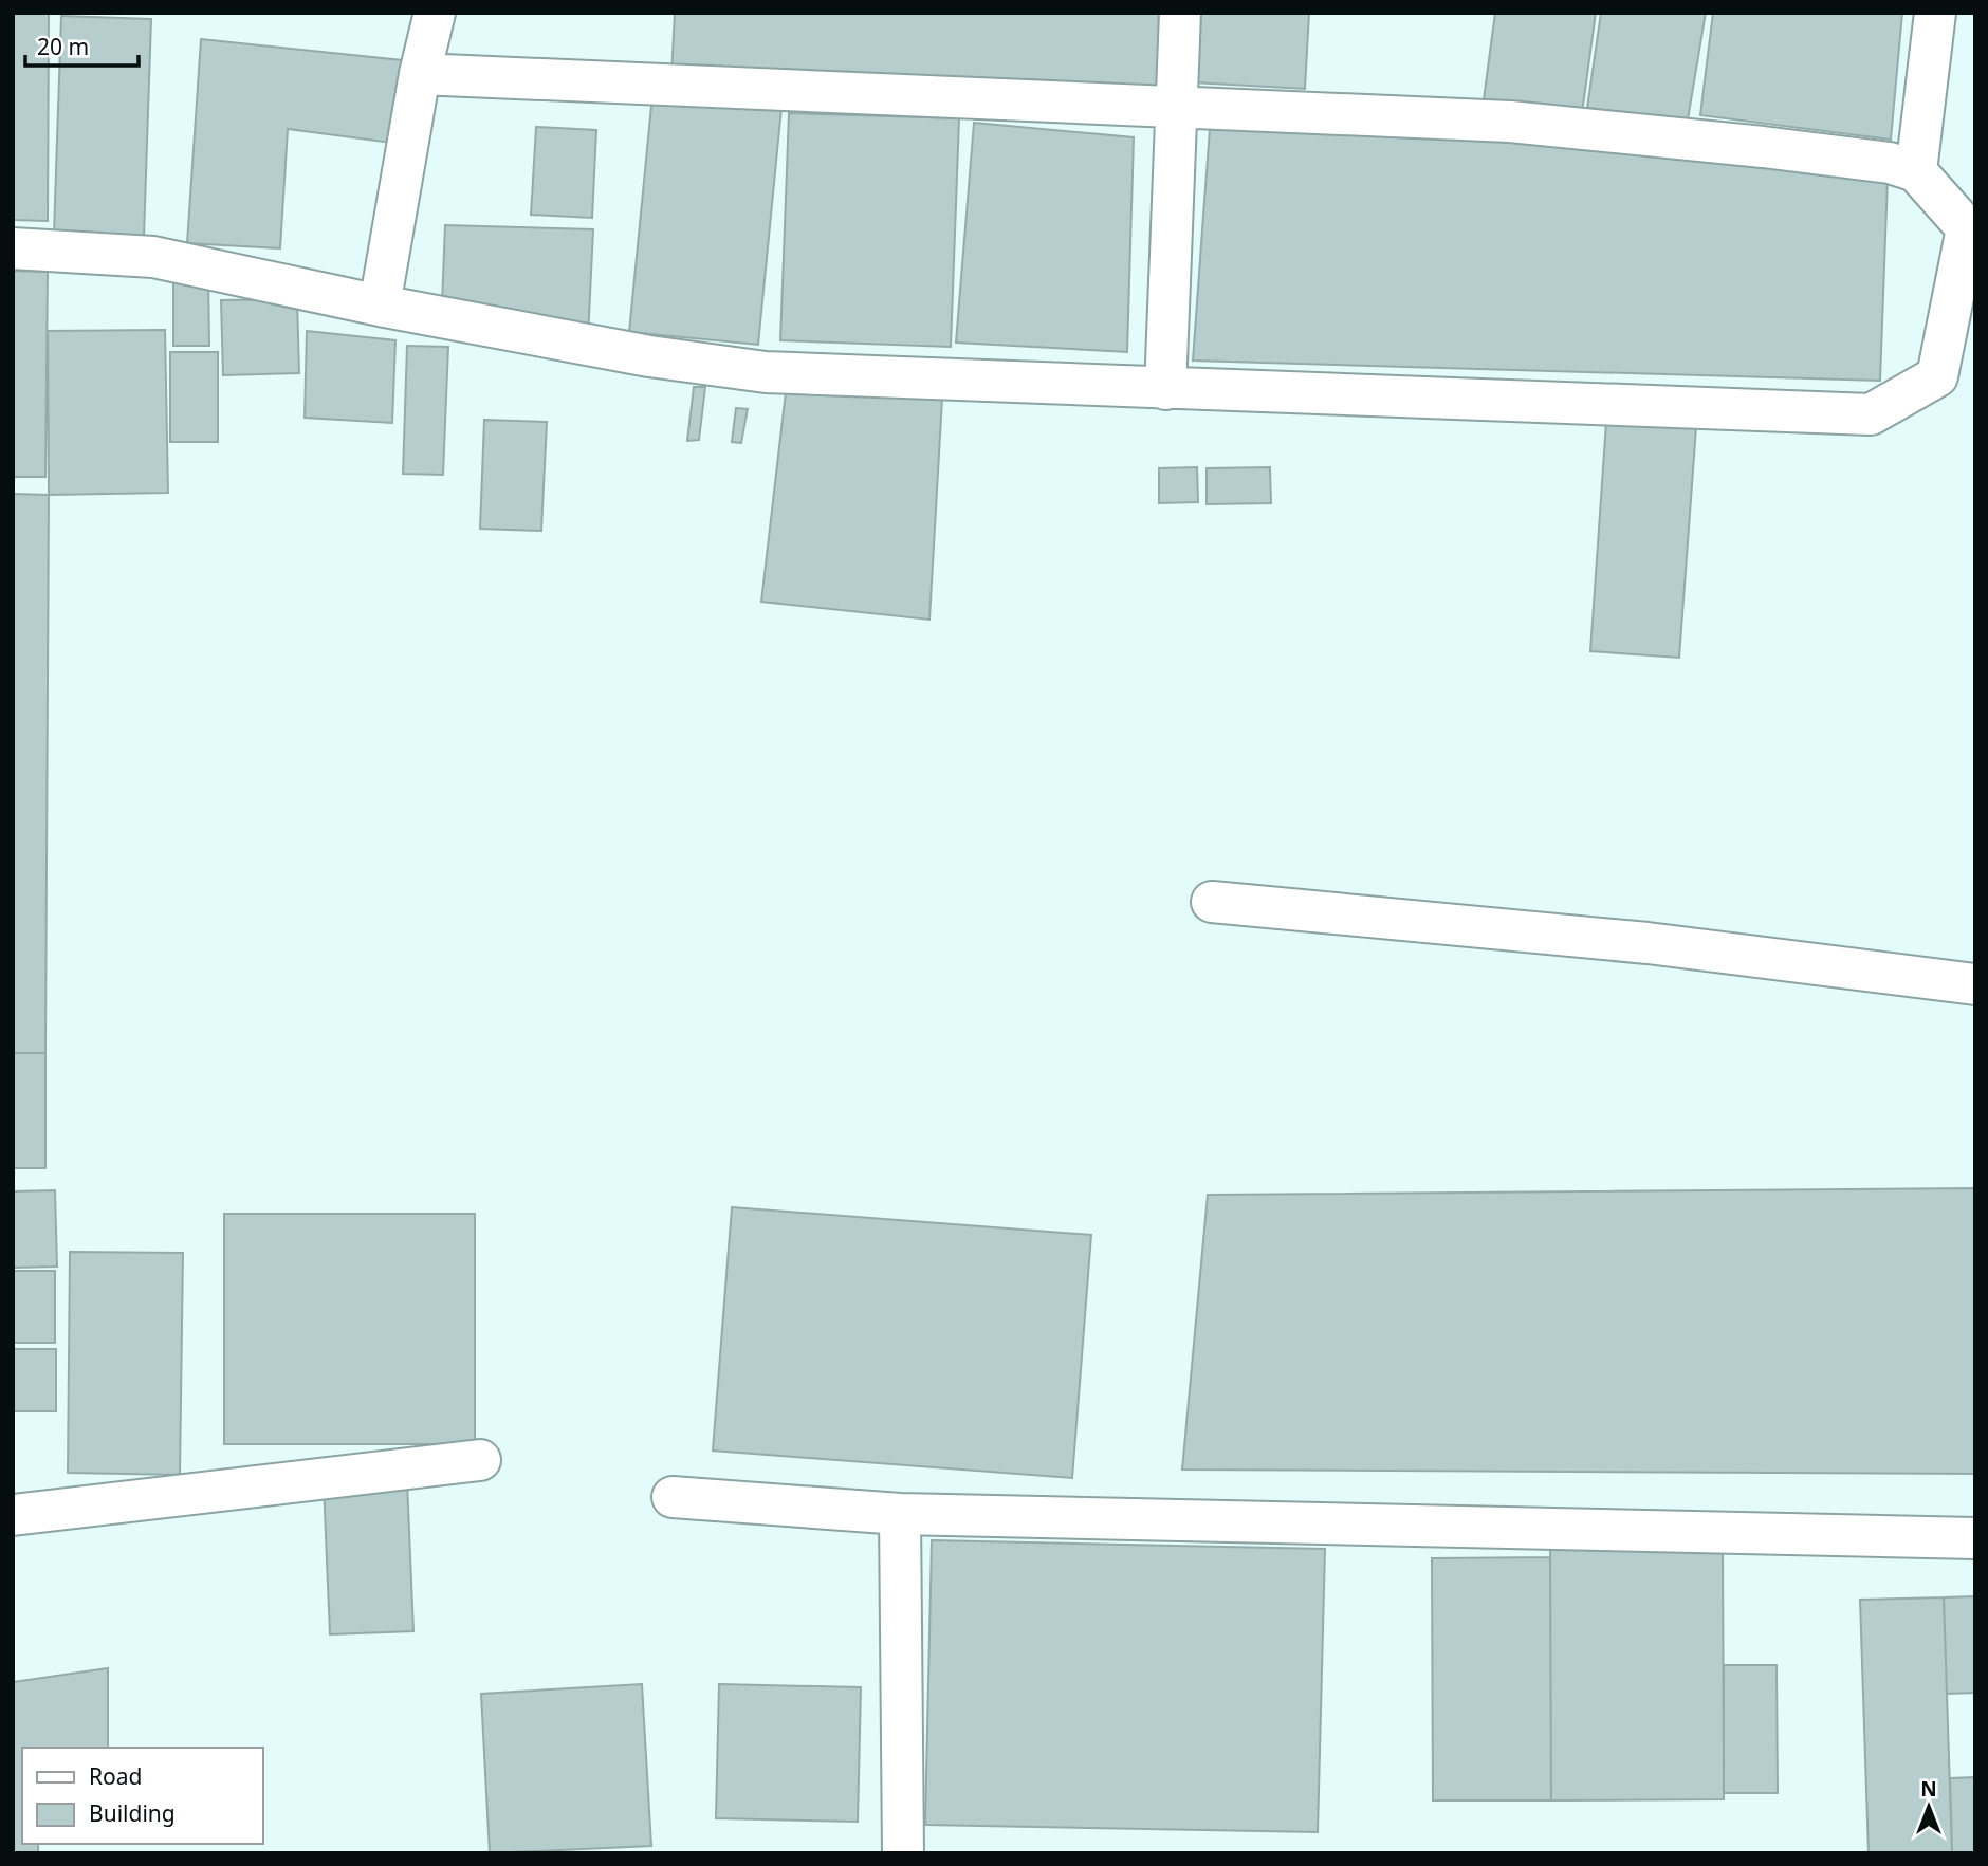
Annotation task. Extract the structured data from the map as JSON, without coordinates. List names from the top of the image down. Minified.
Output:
{"legend":["Road","Building"],"scale_bar":"20 m","north":"top"}
